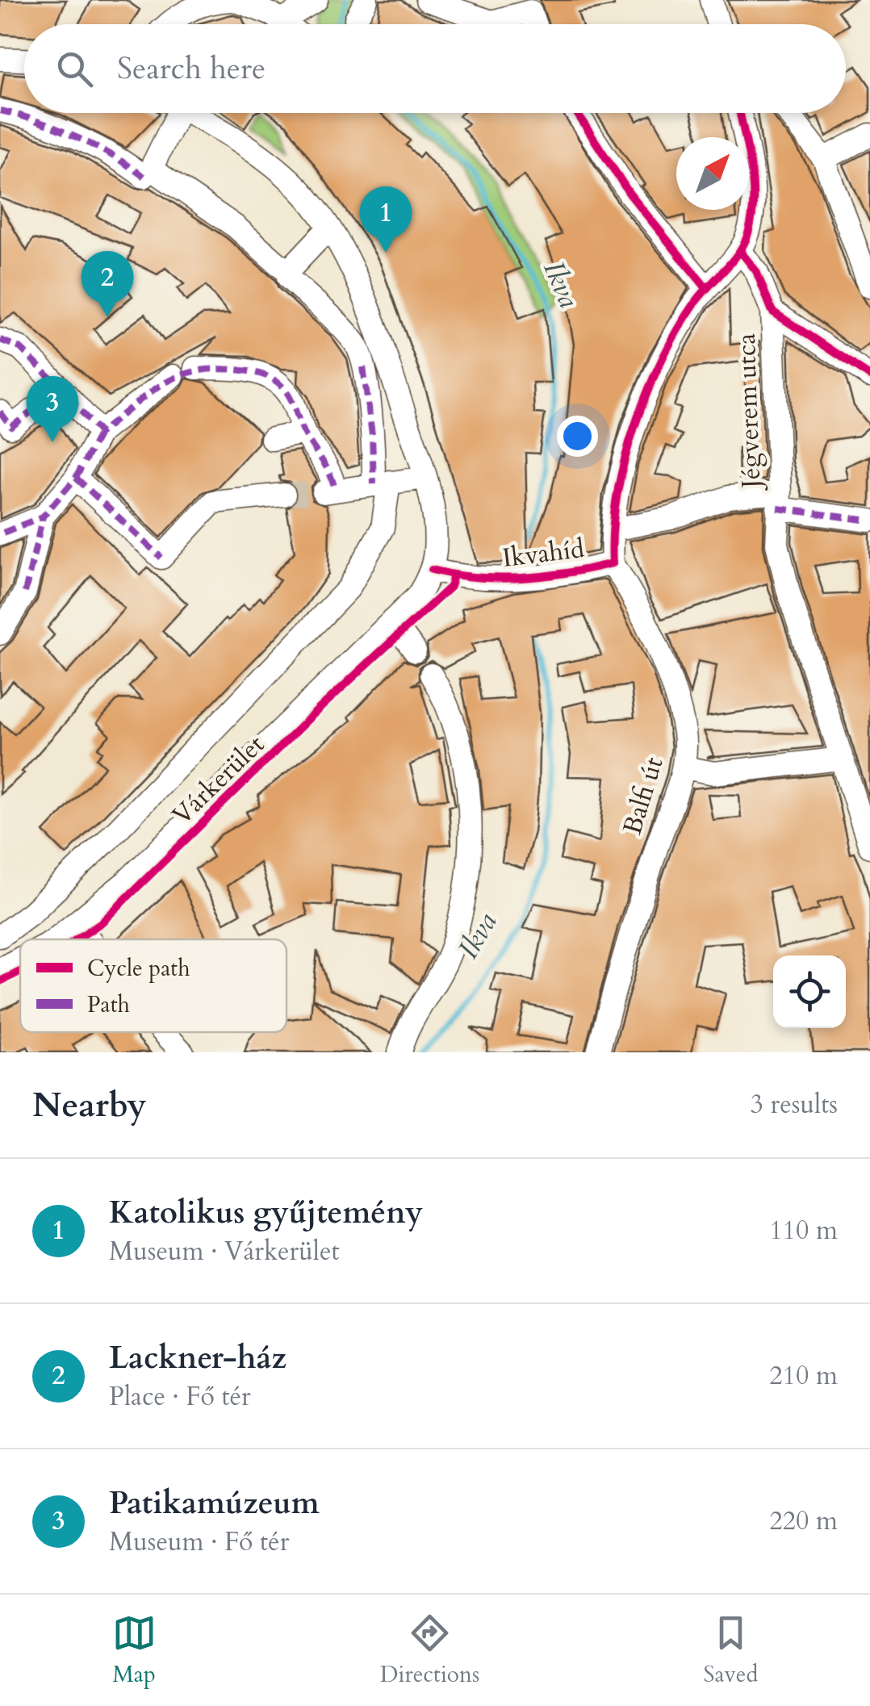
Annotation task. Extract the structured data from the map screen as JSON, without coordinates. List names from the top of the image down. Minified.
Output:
{"streets":{"street":["Jégverem utca","Ikvahíd","Várkerület","Balfi út"]},"crossings":[["Ikvahíd","Várkerület"],["Ikvahíd","Balfi út"]],"water":["Ikva"],"legend":["Cycle path","Path"],"north":"top right","page":{"search":"Search here","pins":["1","2","3"],"heading":["Nearby","3 results"],"list":[{"mark":"1","name":"Katolikus gyűjtemény","note":"Museum · Várkerület","value":"110 m"},{"mark":"2","name":"Lackner-ház","note":"Place · Fő tér","value":"210 m"},{"mark":"3","name":"Patikamúzeum","note":"Museum · Fő tér","value":"220 m"}],"nav":["Map","Directions","Saved"]}}
